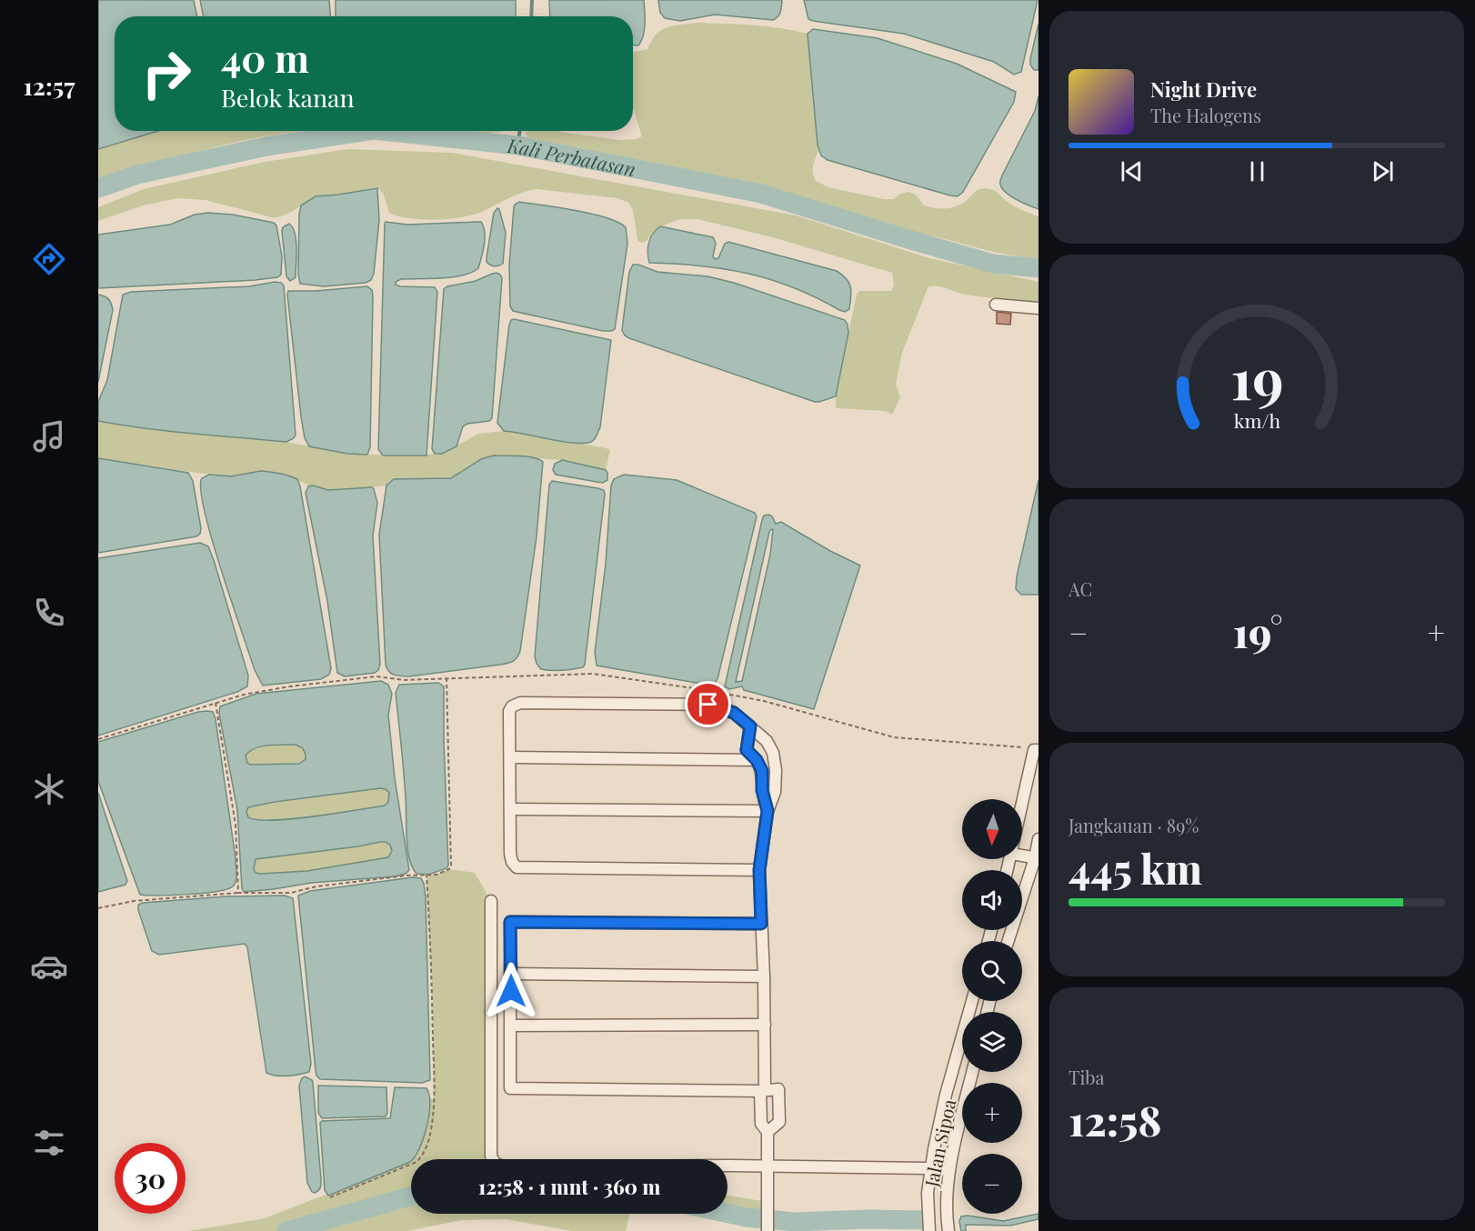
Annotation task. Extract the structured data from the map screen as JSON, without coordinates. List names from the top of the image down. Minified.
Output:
{"streets":{"street":["Jalan Sipoa"]},"water":["Kali Perbatasan"],"north":"bottom","page":{"tabs":"12:57","turn":["40 m","Belok kanan"],"song":["Night Drive","The Halogens"],"tile":["AC",["Jangkauan · 89%","445 km"],["Tiba","12:58"]],"heat":["−","19°","+"],"map_buttons":["+","−"],"limit":"30","trip":"12:58 · 1 mnt · 360 m","gauge":["19","km/h"]}}
